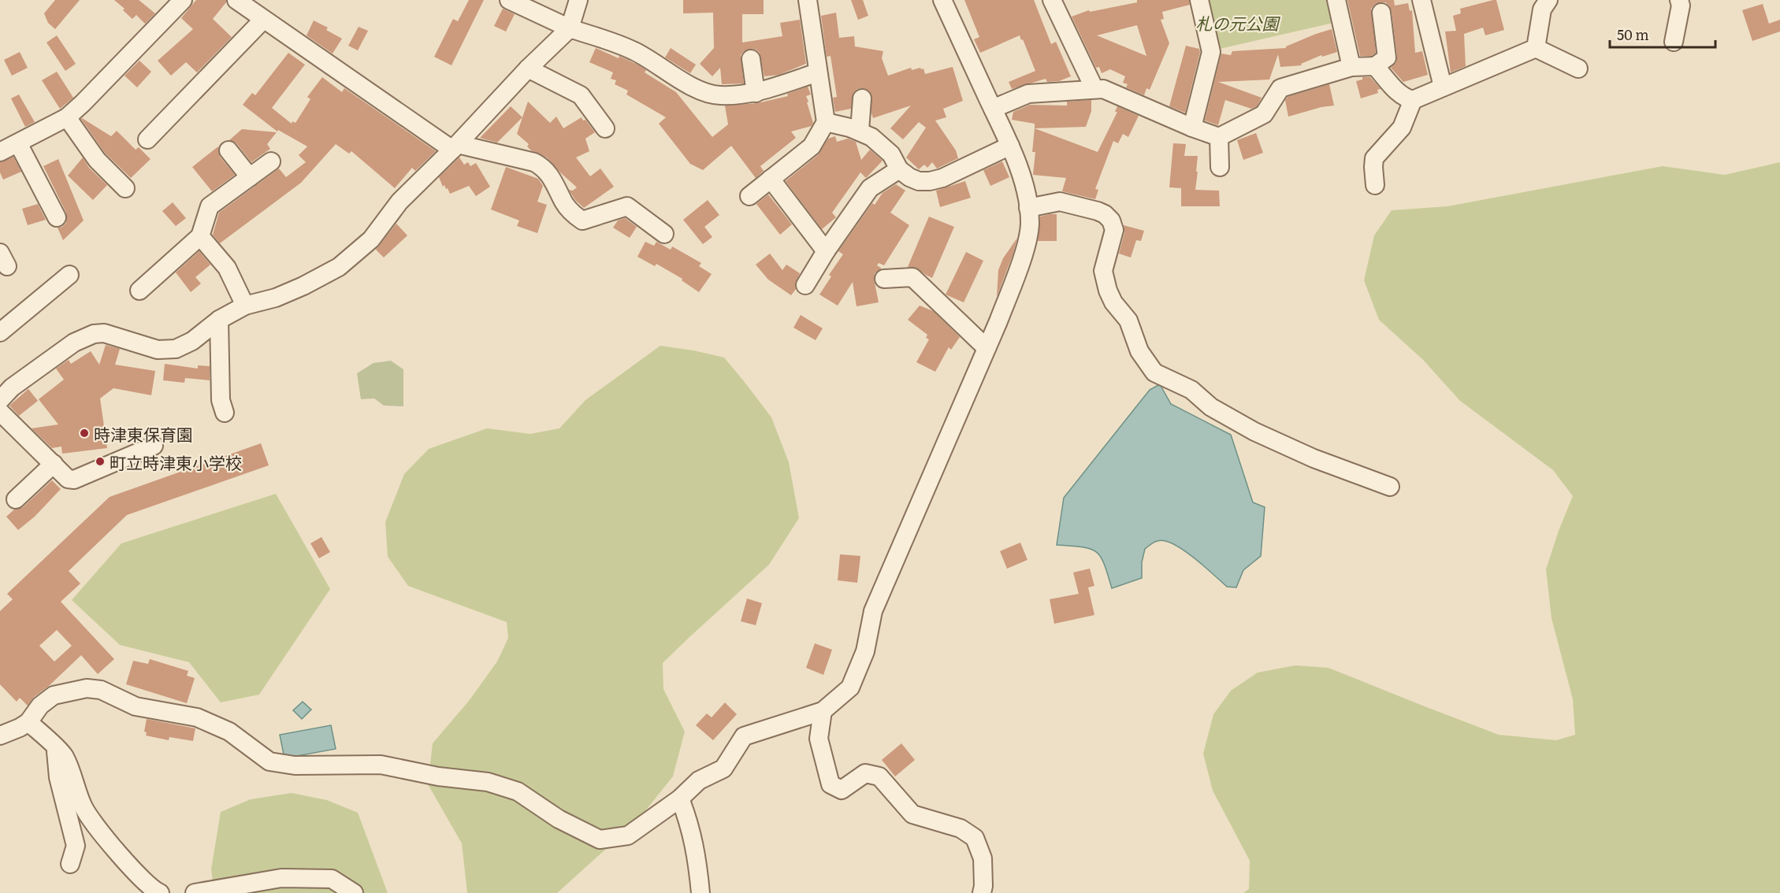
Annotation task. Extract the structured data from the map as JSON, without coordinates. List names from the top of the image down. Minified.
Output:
{"parks":["札の元公園"],"places":["時津東保育園","町立時津東小学校"],"scale_bar":"50 m"}
